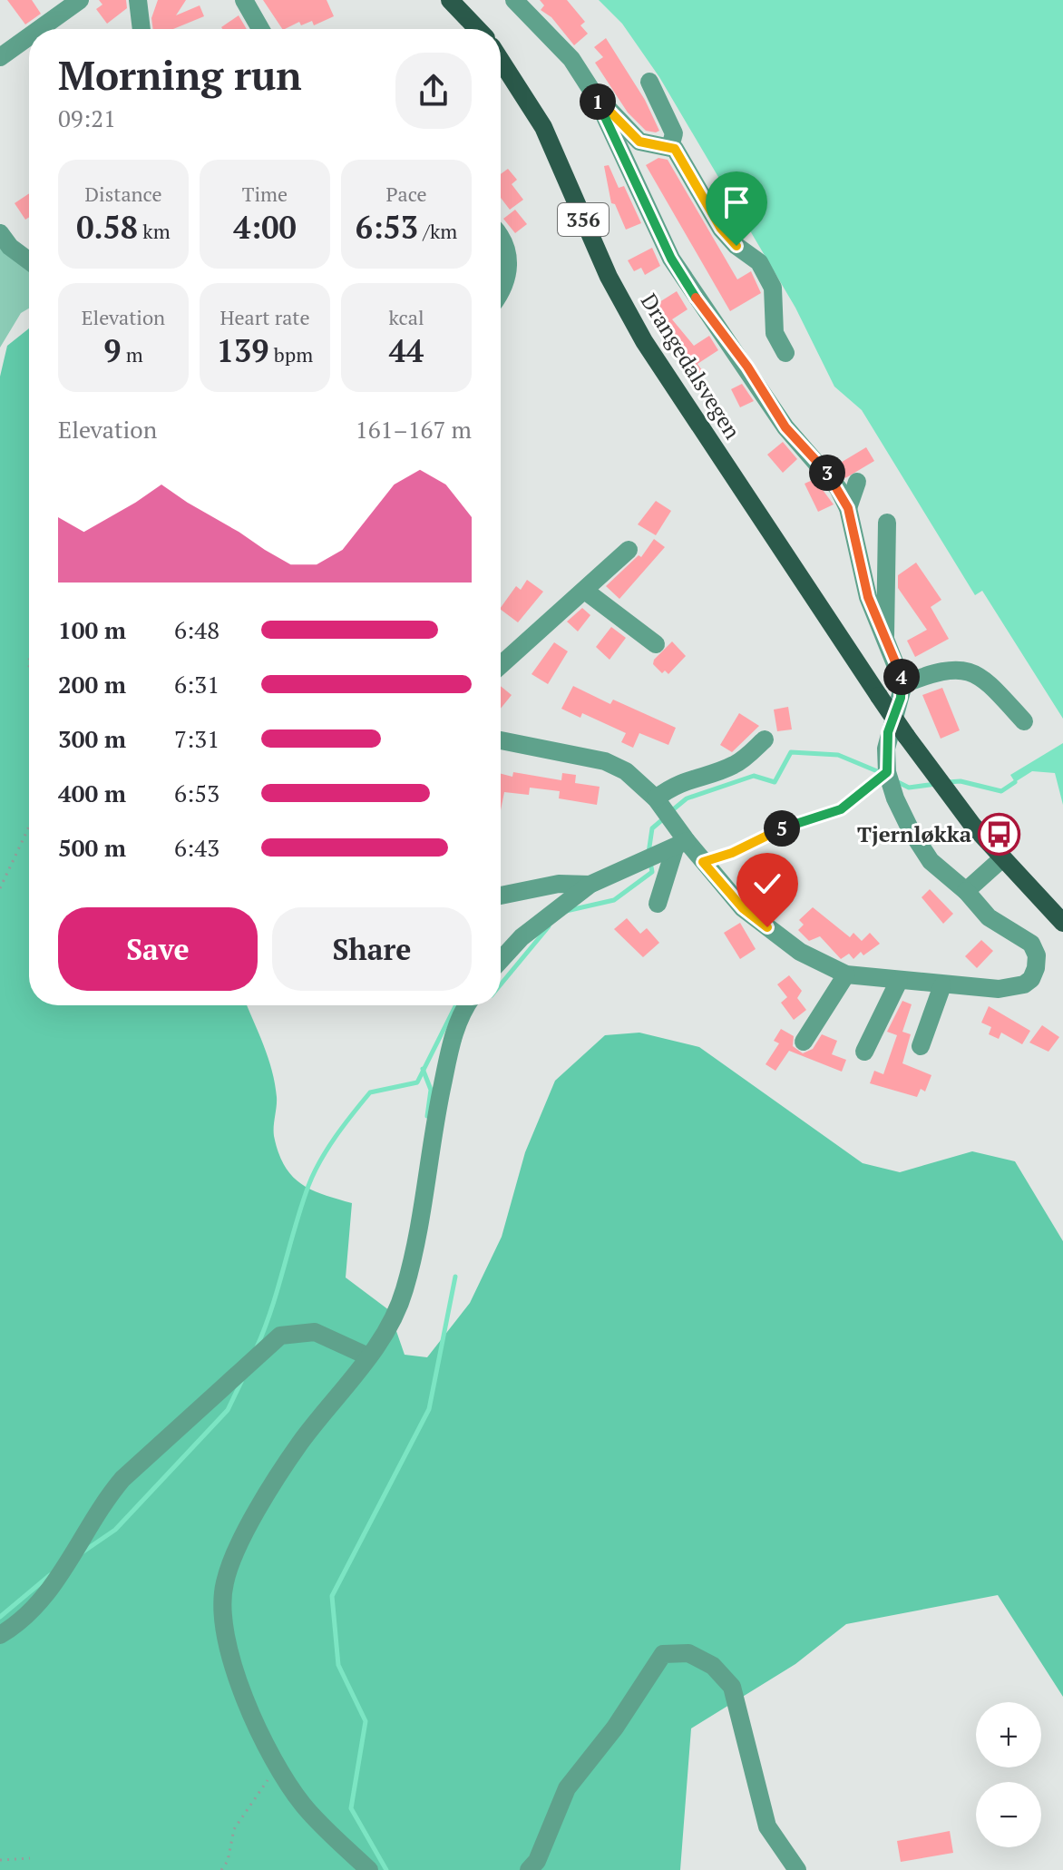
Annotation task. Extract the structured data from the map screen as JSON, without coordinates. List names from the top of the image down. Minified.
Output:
{"streets":{"main road":["356","Drangedalsvegen"]},"crossings":[["356","Drangedalsvegen"]],"places":{"bus stop":["Tjernløkka"]},"page":{"heading":["Morning run","09:21"],"pins":["1","3","4","5"],"stats":[["Distance","0.58 km"],["Time","4:00"],["Pace","6:53 /km"],["Elevation","9 m"],["Heart rate","139 bpm"],["kcal","44"]],"chart":["Elevation","161–167 m"],"list":[{"name":"100 m","note":"6:48"},{"name":"200 m","note":"6:31"},{"name":"300 m","note":"7:31"},{"name":"400 m","note":"6:53"},{"name":"500 m","note":"6:43"}],"buttons":["Save","Share"],"map_buttons":["+","−"]}}
